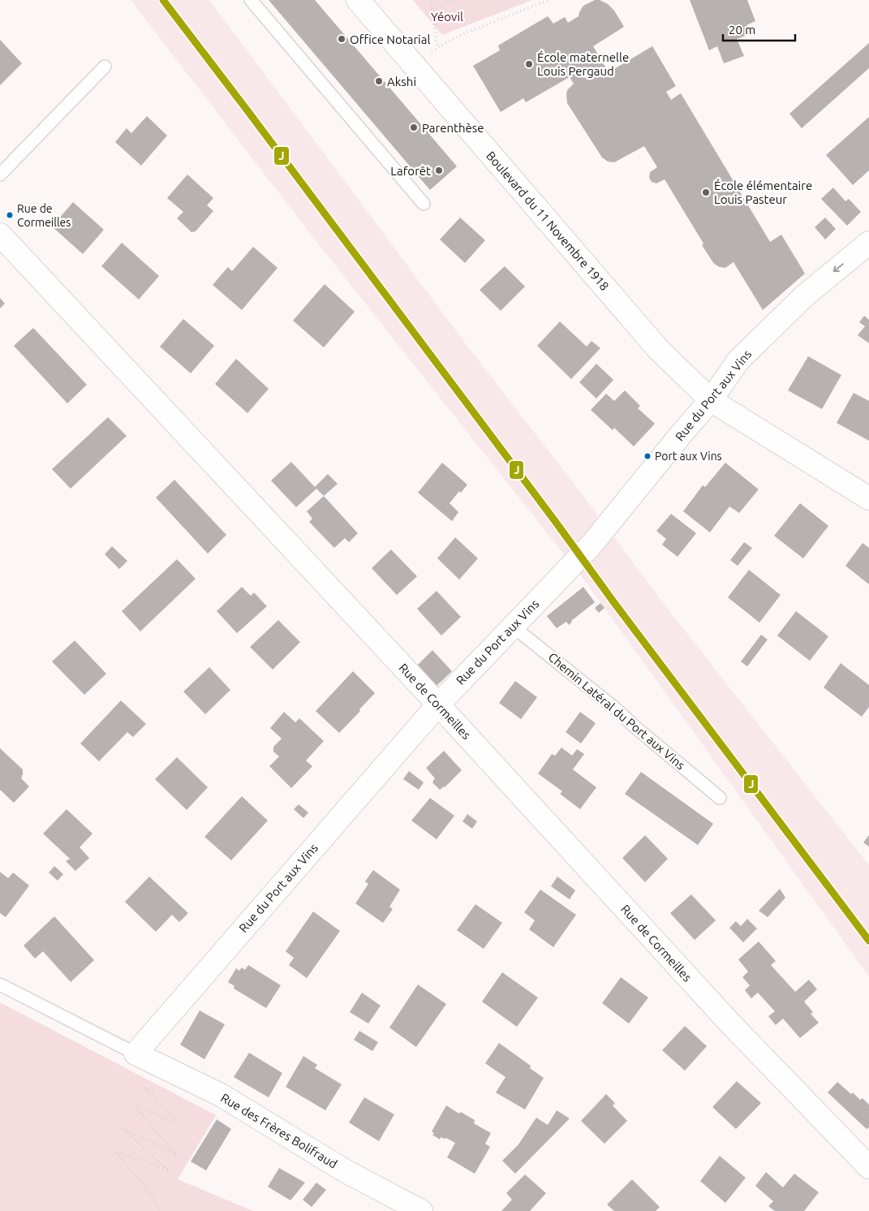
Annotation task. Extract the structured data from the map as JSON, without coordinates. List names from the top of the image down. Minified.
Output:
{"streets":{"street":["Boulevard du 11 Novembre 1918","Rue du Port aux Vins","Rue de Cormeilles","Rue des Frères Bolifraud"],"lane":["Chemin Latéral du Port aux Vins"]},"crossings":[["Boulevard du 11 Novembre 1918","Rue du Port aux Vins"],["Rue du Port aux Vins","Rue de Cormeilles"],["Rue du Port aux Vins","Chemin Latéral du Port aux Vins"],["Rue du Port aux Vins","Rue des Frères Bolifraud"]],"parks":["Yéovil"],"places":["Office Notarial","École maternelle Louis Pergaud","Akshi","Parenthèse","Laforêt","École élémentaire Louis Pasteur","Rue de Cormeilles","Port aux Vins"],"lines":["transit line J"],"scale_bar":"20 m"}
